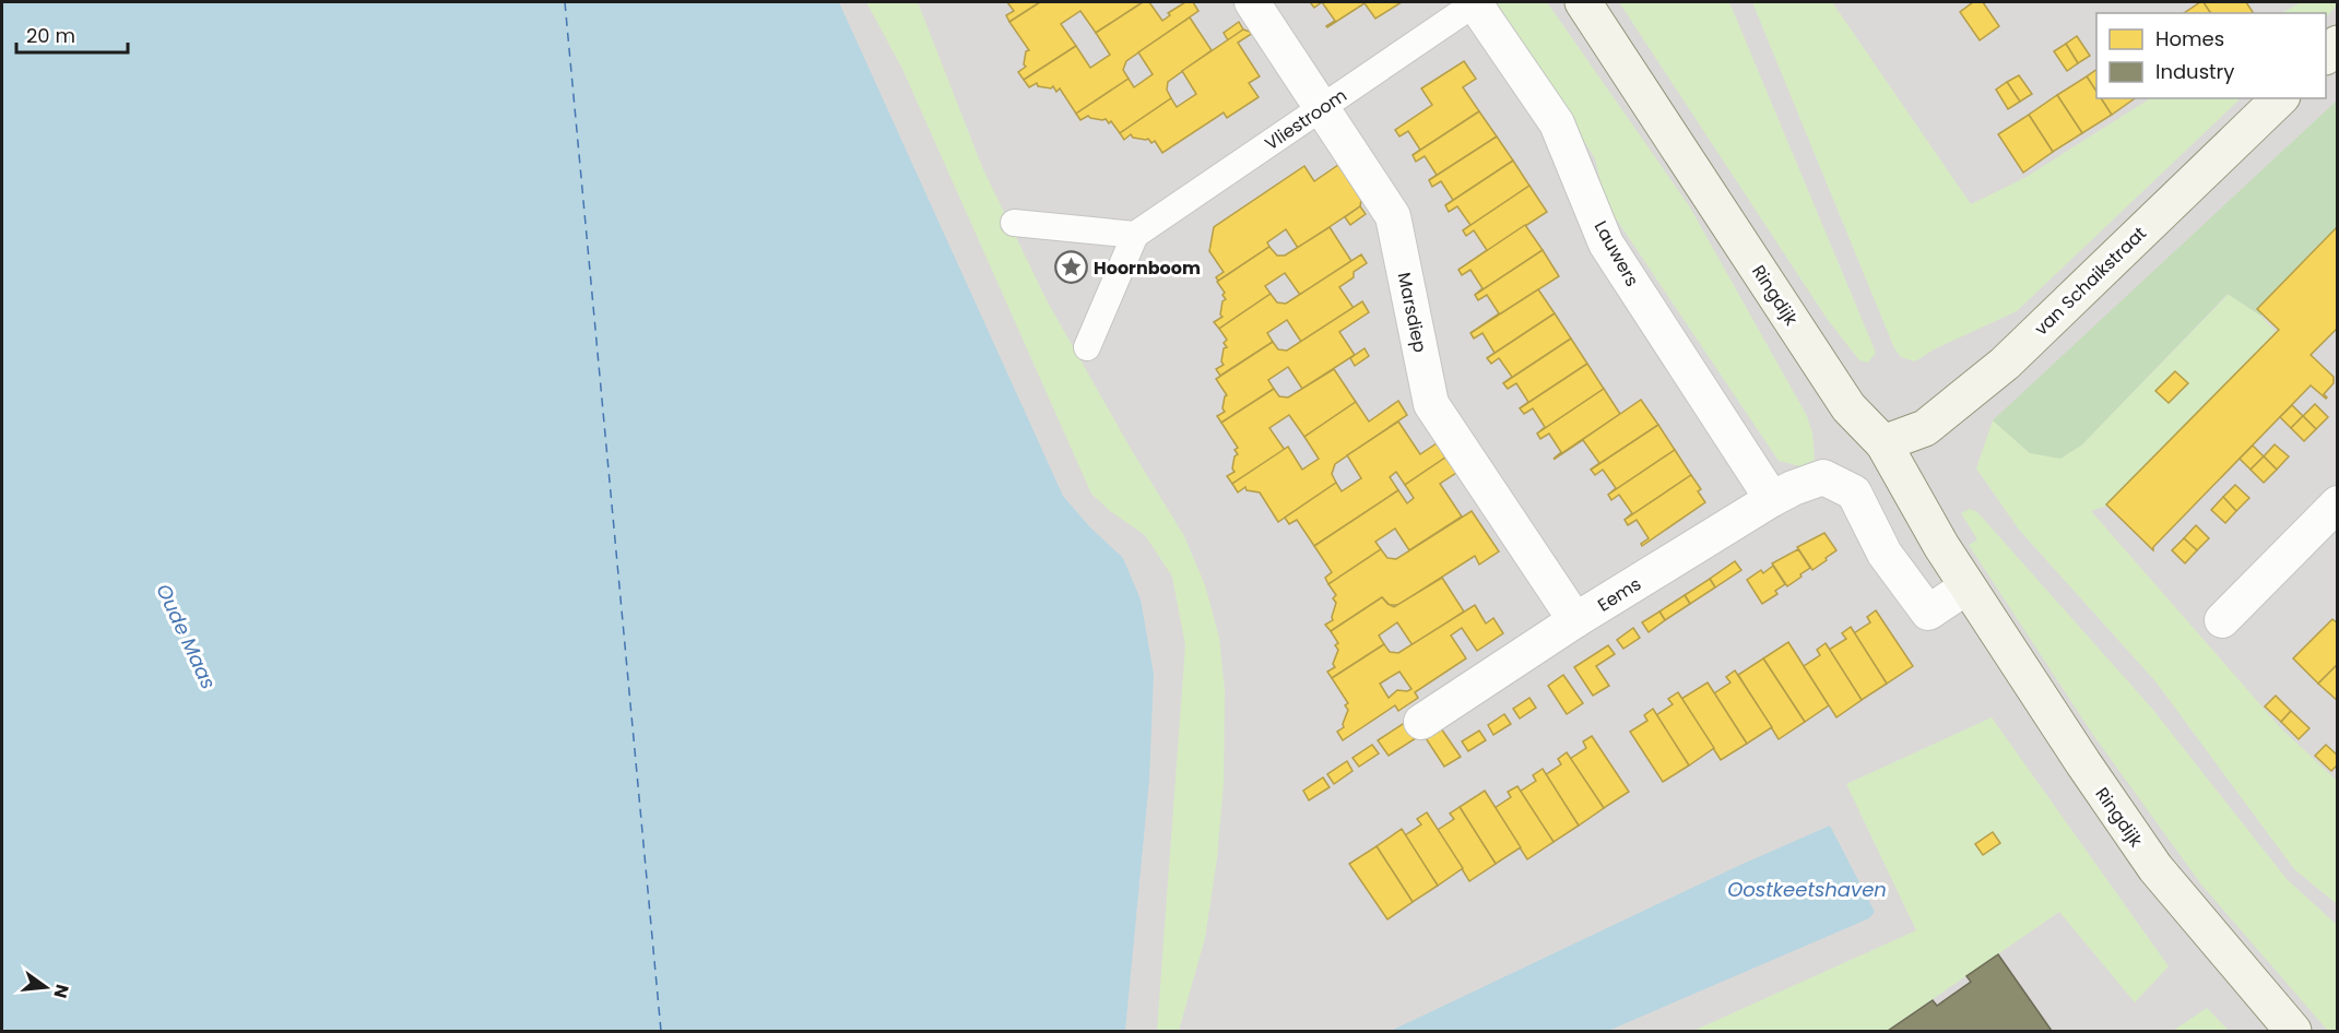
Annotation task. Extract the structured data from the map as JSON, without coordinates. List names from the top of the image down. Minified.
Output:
{"streets":{"main road":["van Schaikstraat","Ringdijk"],"street":["Vliestroom","Lauwers","Marsdiep","Eems"]},"crossings":[["Vliestroom","Lauwers"],["Vliestroom","Marsdiep"],["Lauwers","Eems"],["van Schaikstraat","Ringdijk"],["Ringdijk","Eems"],["Marsdiep","Eems"]],"water":["Oude Maas","Oostkeetshaven"],"places":{"place":["Hoornboom"]},"legend":["Homes","Industry"],"scale_bar":"20 m","north":"right"}
